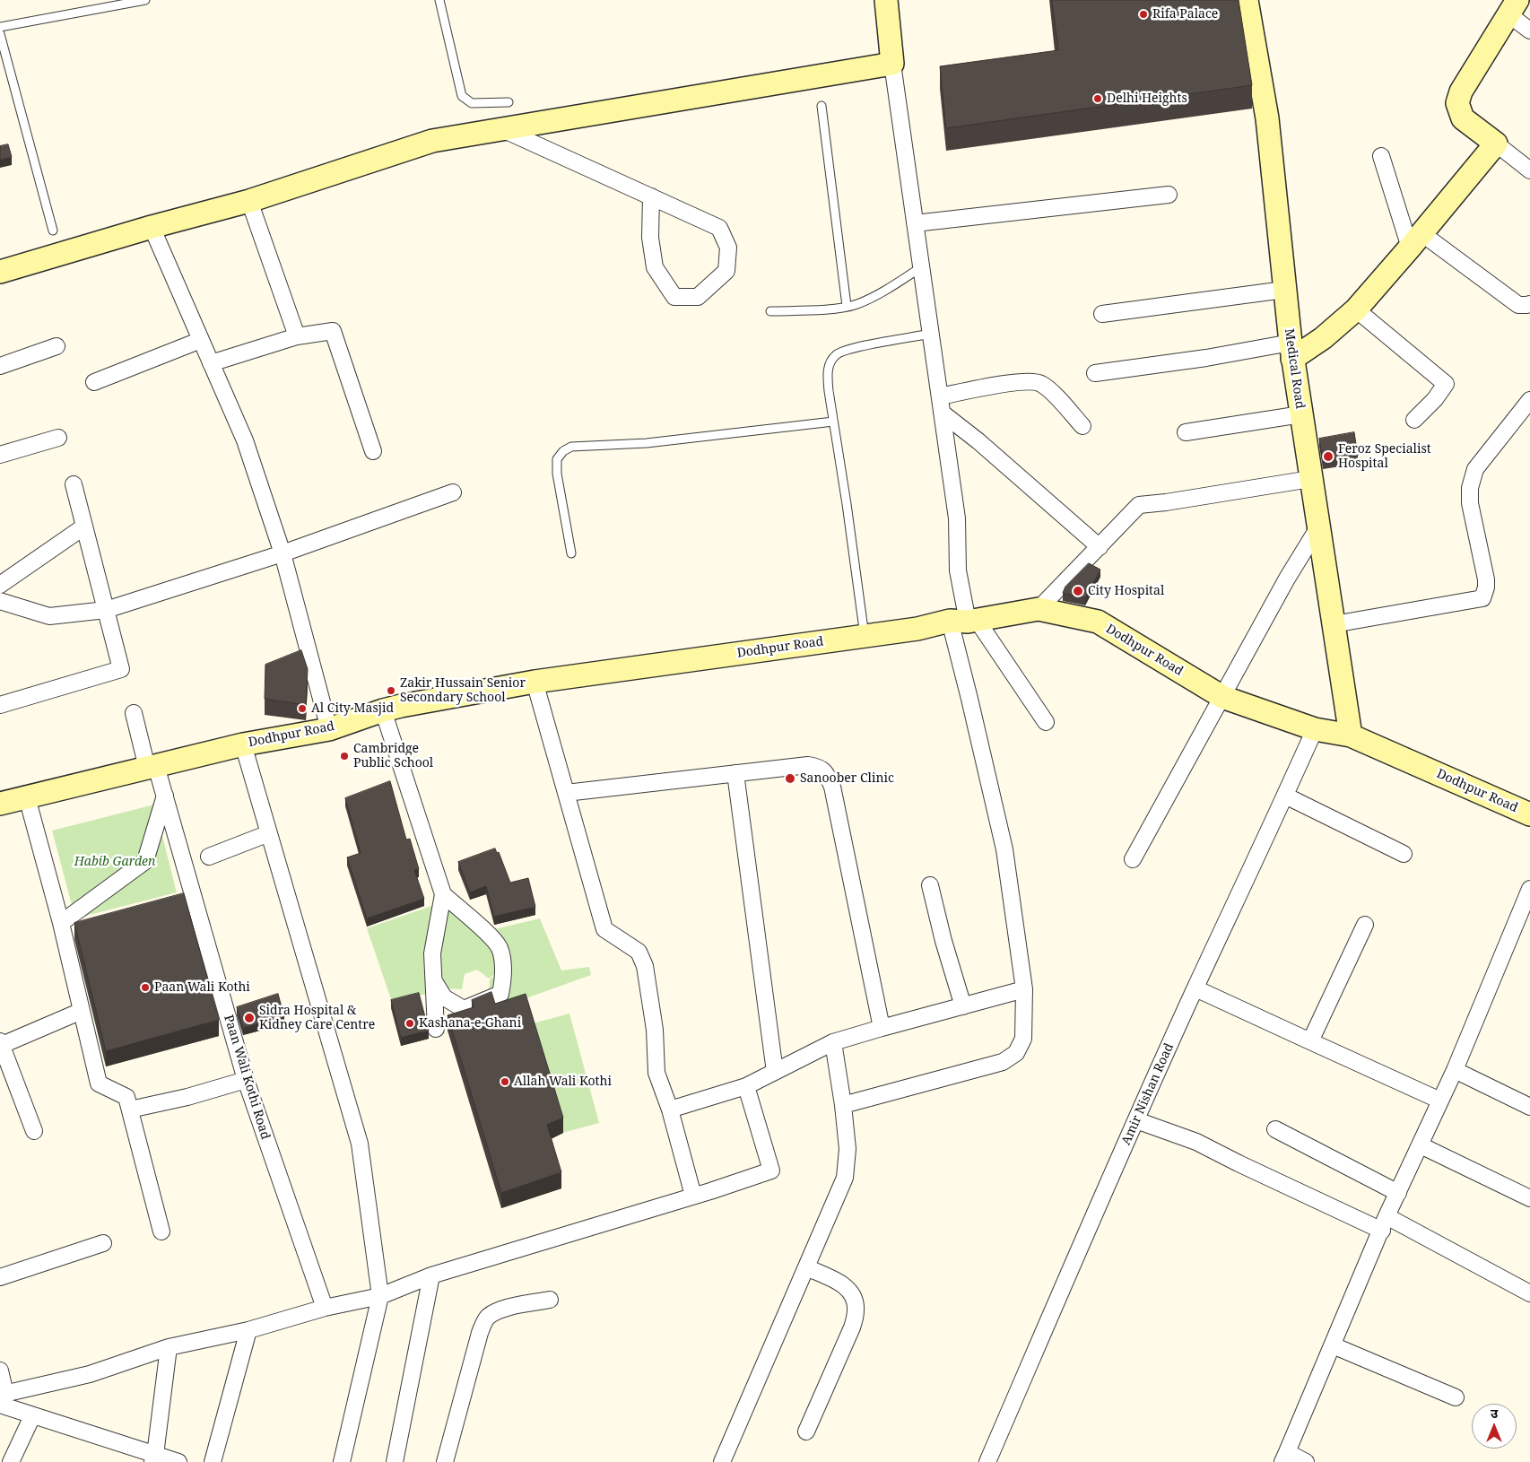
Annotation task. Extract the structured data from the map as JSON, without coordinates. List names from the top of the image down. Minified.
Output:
{"streets":{"street":["Medical Road","Dodhpur Road","Paan Wali Kothi Road","Amir Nishan Road"]},"crossings":[["Medical Road","Dodhpur Road"],["Dodhpur Road","Paan Wali Kothi Road"],["Dodhpur Road","Amir Nishan Road"]],"parks":["Habib Garden"],"places":["Rifa Palace","Delhi Heights","Feroz Specialist Hospital","City Hospital","Zakir Hussain Senior Secondary School","Al City Masjid","Cambridge Public School","Sanoober Clinic","Paan Wali Kothi","Sidra Hospital & Kidney Care Centre","Kashana-e-Ghani","Allah Wali Kothi"],"north":"top"}
